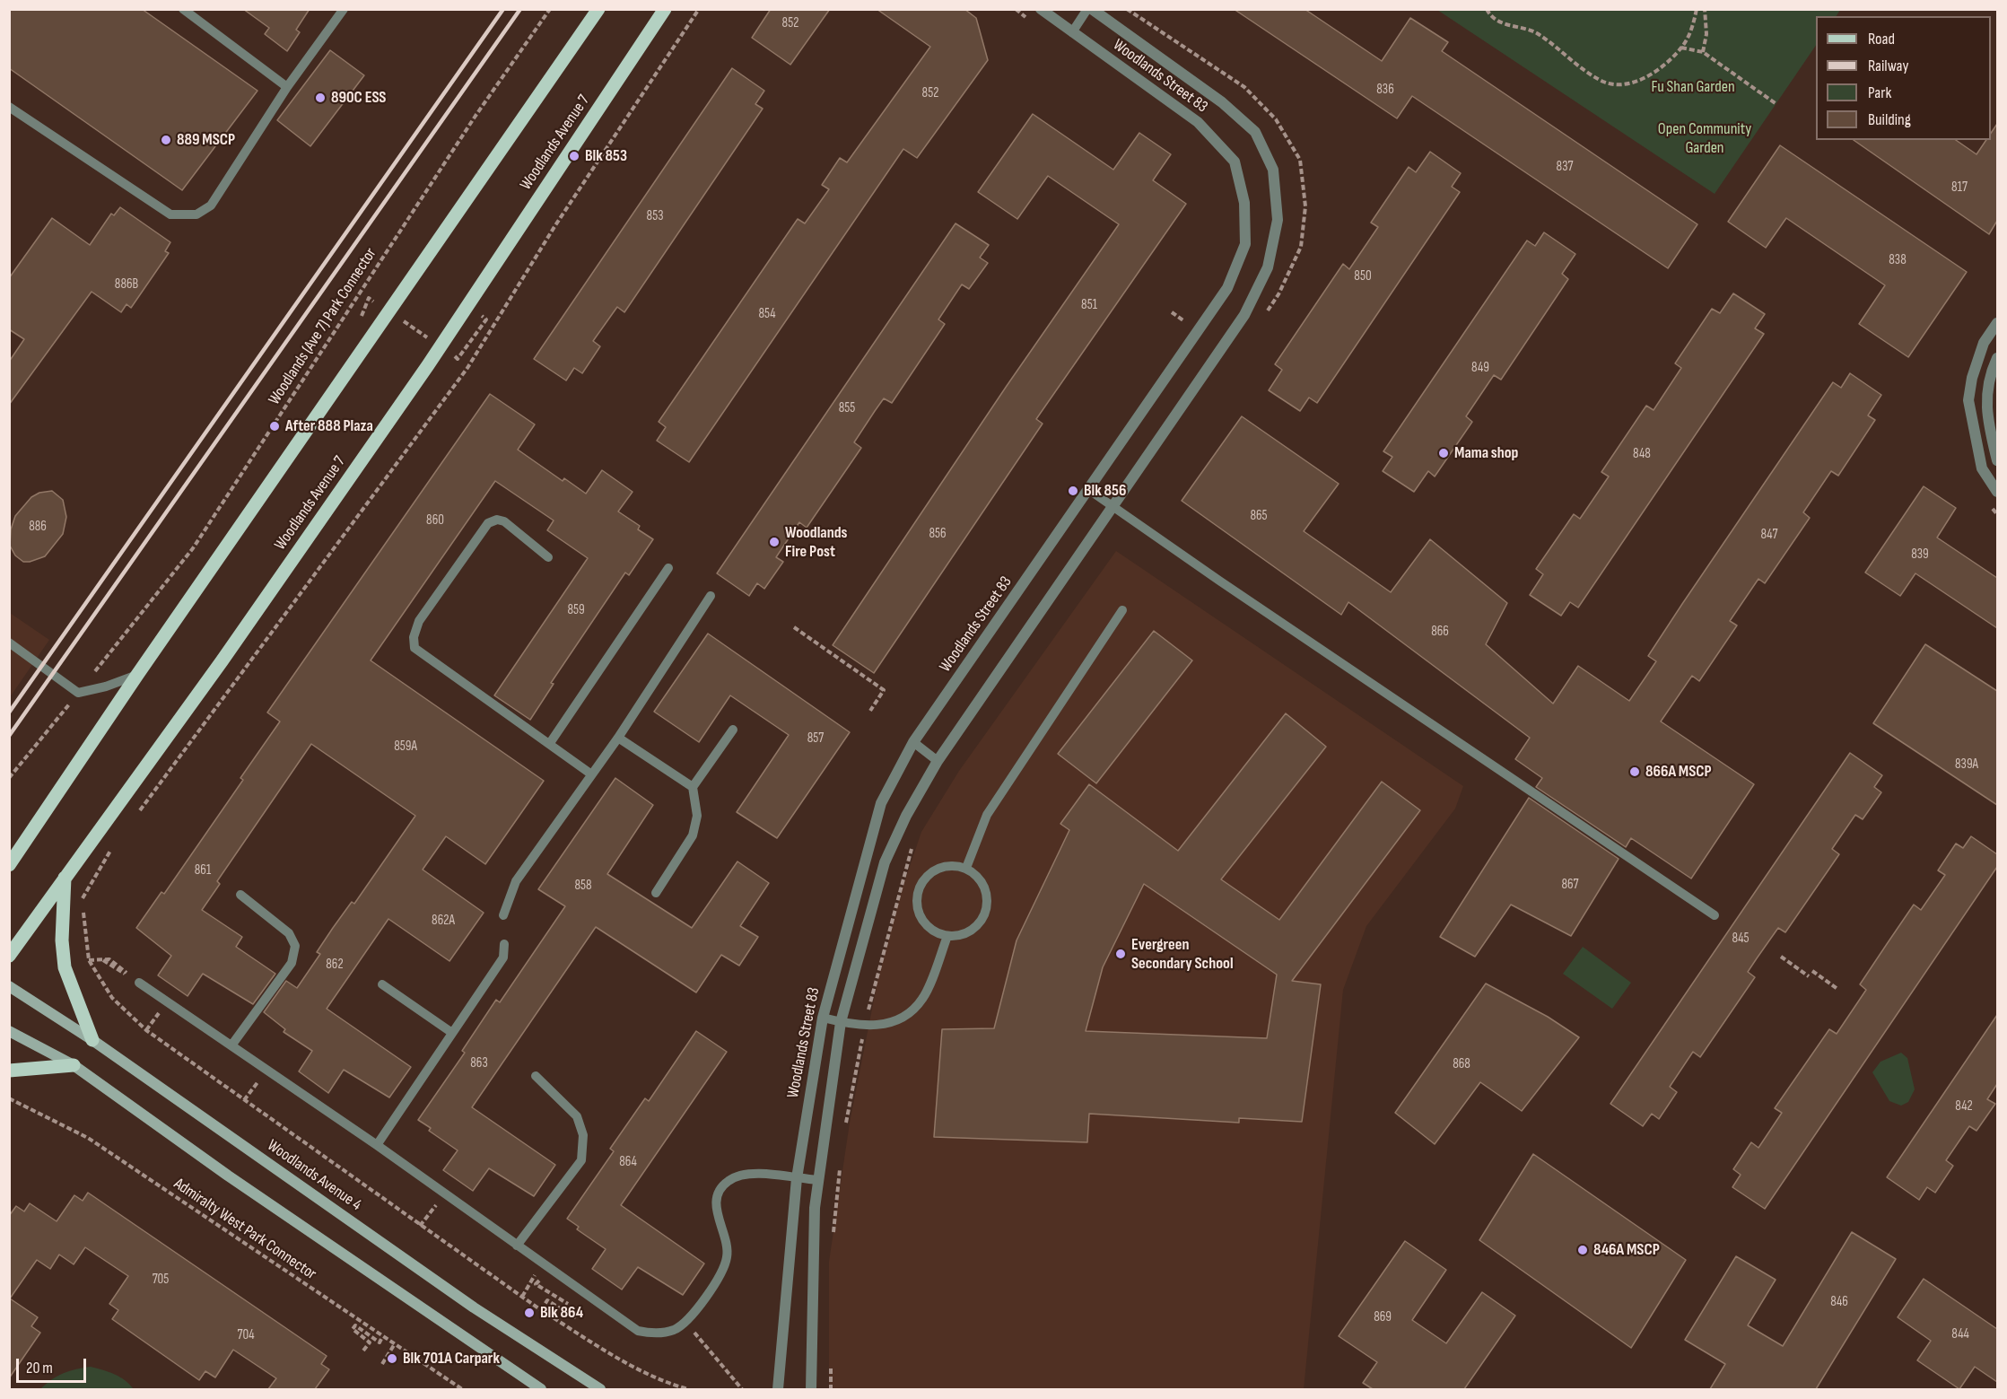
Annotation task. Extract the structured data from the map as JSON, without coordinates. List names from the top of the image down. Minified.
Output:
{"streets":{"main road":["Woodlands Avenue 7","Woodlands Avenue 4"],"street":["Woodlands Street 83"],"path":["Woodlands (Ave 7) Park Connector","Admiralty West Park Connector"]},"parks":["Fu Shan Garden","Open Community Garden"],"places":["890C ESS","889 MSCP","Blk 853","After 888 Plaza","Mama shop","Blk 856","Woodlands Fire Post","866A MSCP","Evergreen Secondary School","846A MSCP","Blk 864","Blk 701A Carpark"],"house_numbers":["852","836","852","837","817","853","838","850","886B","851","854","849","855","848","865","860","886","856","847","839","859","866","857","859A","839A","861","867","858","862A","845","862","863","868","842","864","705","846","869","844","704"],"legend":["Road","Railway","Park","Building"],"scale_bar":"20 m"}
